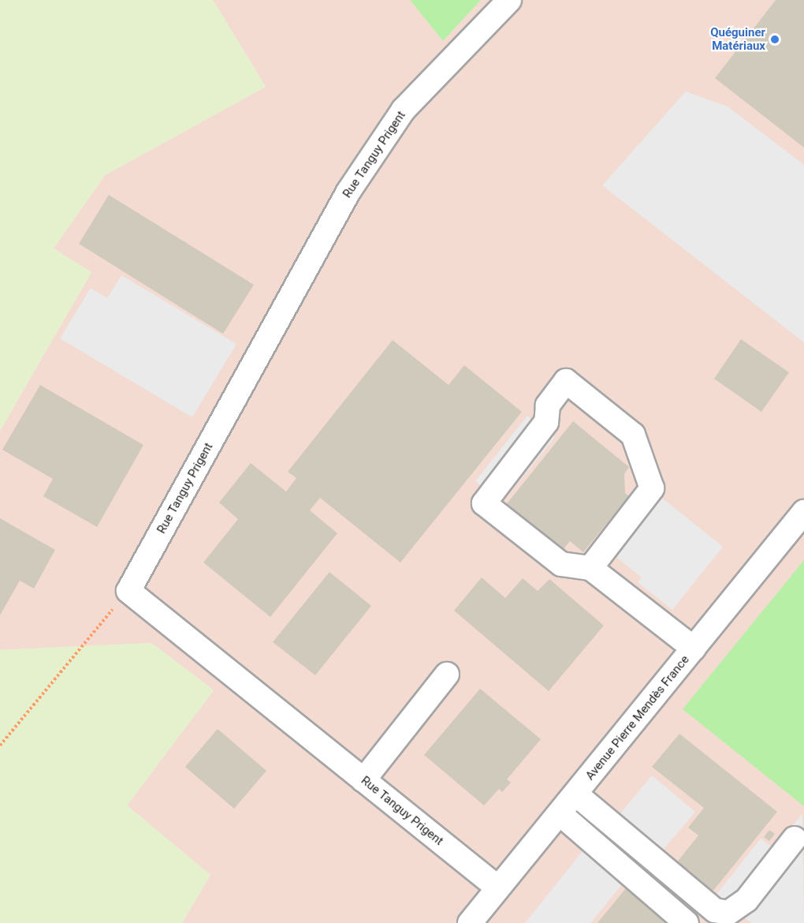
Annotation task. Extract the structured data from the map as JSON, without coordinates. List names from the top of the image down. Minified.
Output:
{"streets":{"street":["Rue Tanguy Prigent","Avenue Pierre Mendès France"]},"crossings":[["Rue Tanguy Prigent","Avenue Pierre Mendès France"]],"places":["Quéguiner Matériaux"]}
